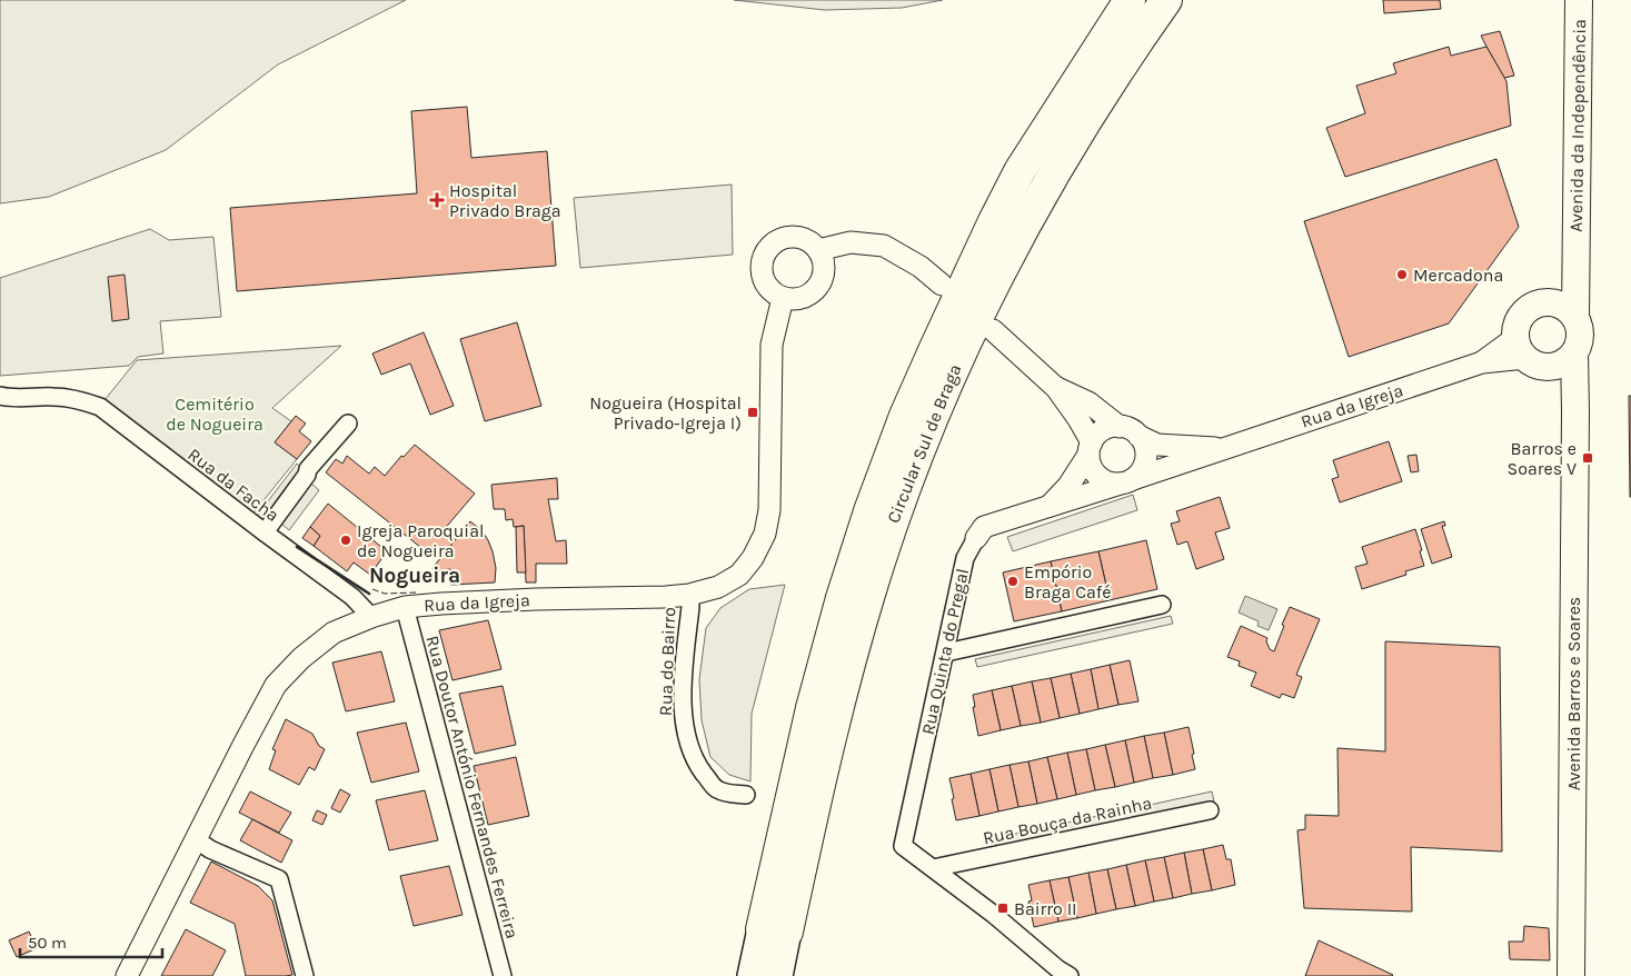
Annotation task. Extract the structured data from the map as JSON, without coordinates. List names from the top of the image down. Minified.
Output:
{"streets":{"highway":["Circular Sul de Braga"],"main road":["Avenida da Independência","Avenida Barros e Soares"],"street":["Rua da Igreja","Rua da Facha","Rua Quinta do Pregal","Rua do Bairro","Rua Doutor António Fernandes Ferreira","Rua Bouça da Rainha"]},"crossings":[["Avenida da Independência","Rua da Igreja"],["Avenida da Independência","Avenida Barros e Soares"],["Rua da Igreja","Rua da Facha"],["Rua da Igreja","Rua Quinta do Pregal"],["Rua da Igreja","Rua do Bairro"],["Rua da Igreja","Avenida Barros e Soares"],["Rua da Igreja","Rua Doutor António Fernandes Ferreira"],["Rua Quinta do Pregal","Rua Bouça da Rainha"]],"districts":["Nogueira"],"parks":["Cemitério de Nogueira"],"places":{"health":["Hospital Privado Braga"],"other":["Mercadona","Igreja Paroquial de Nogueira","Empório Braga Café"],"transit":["Nogueira (Hospital Privado-Igreja I)","Barros e Soares V","Bairro II"]},"scale_bar":"50 m"}
